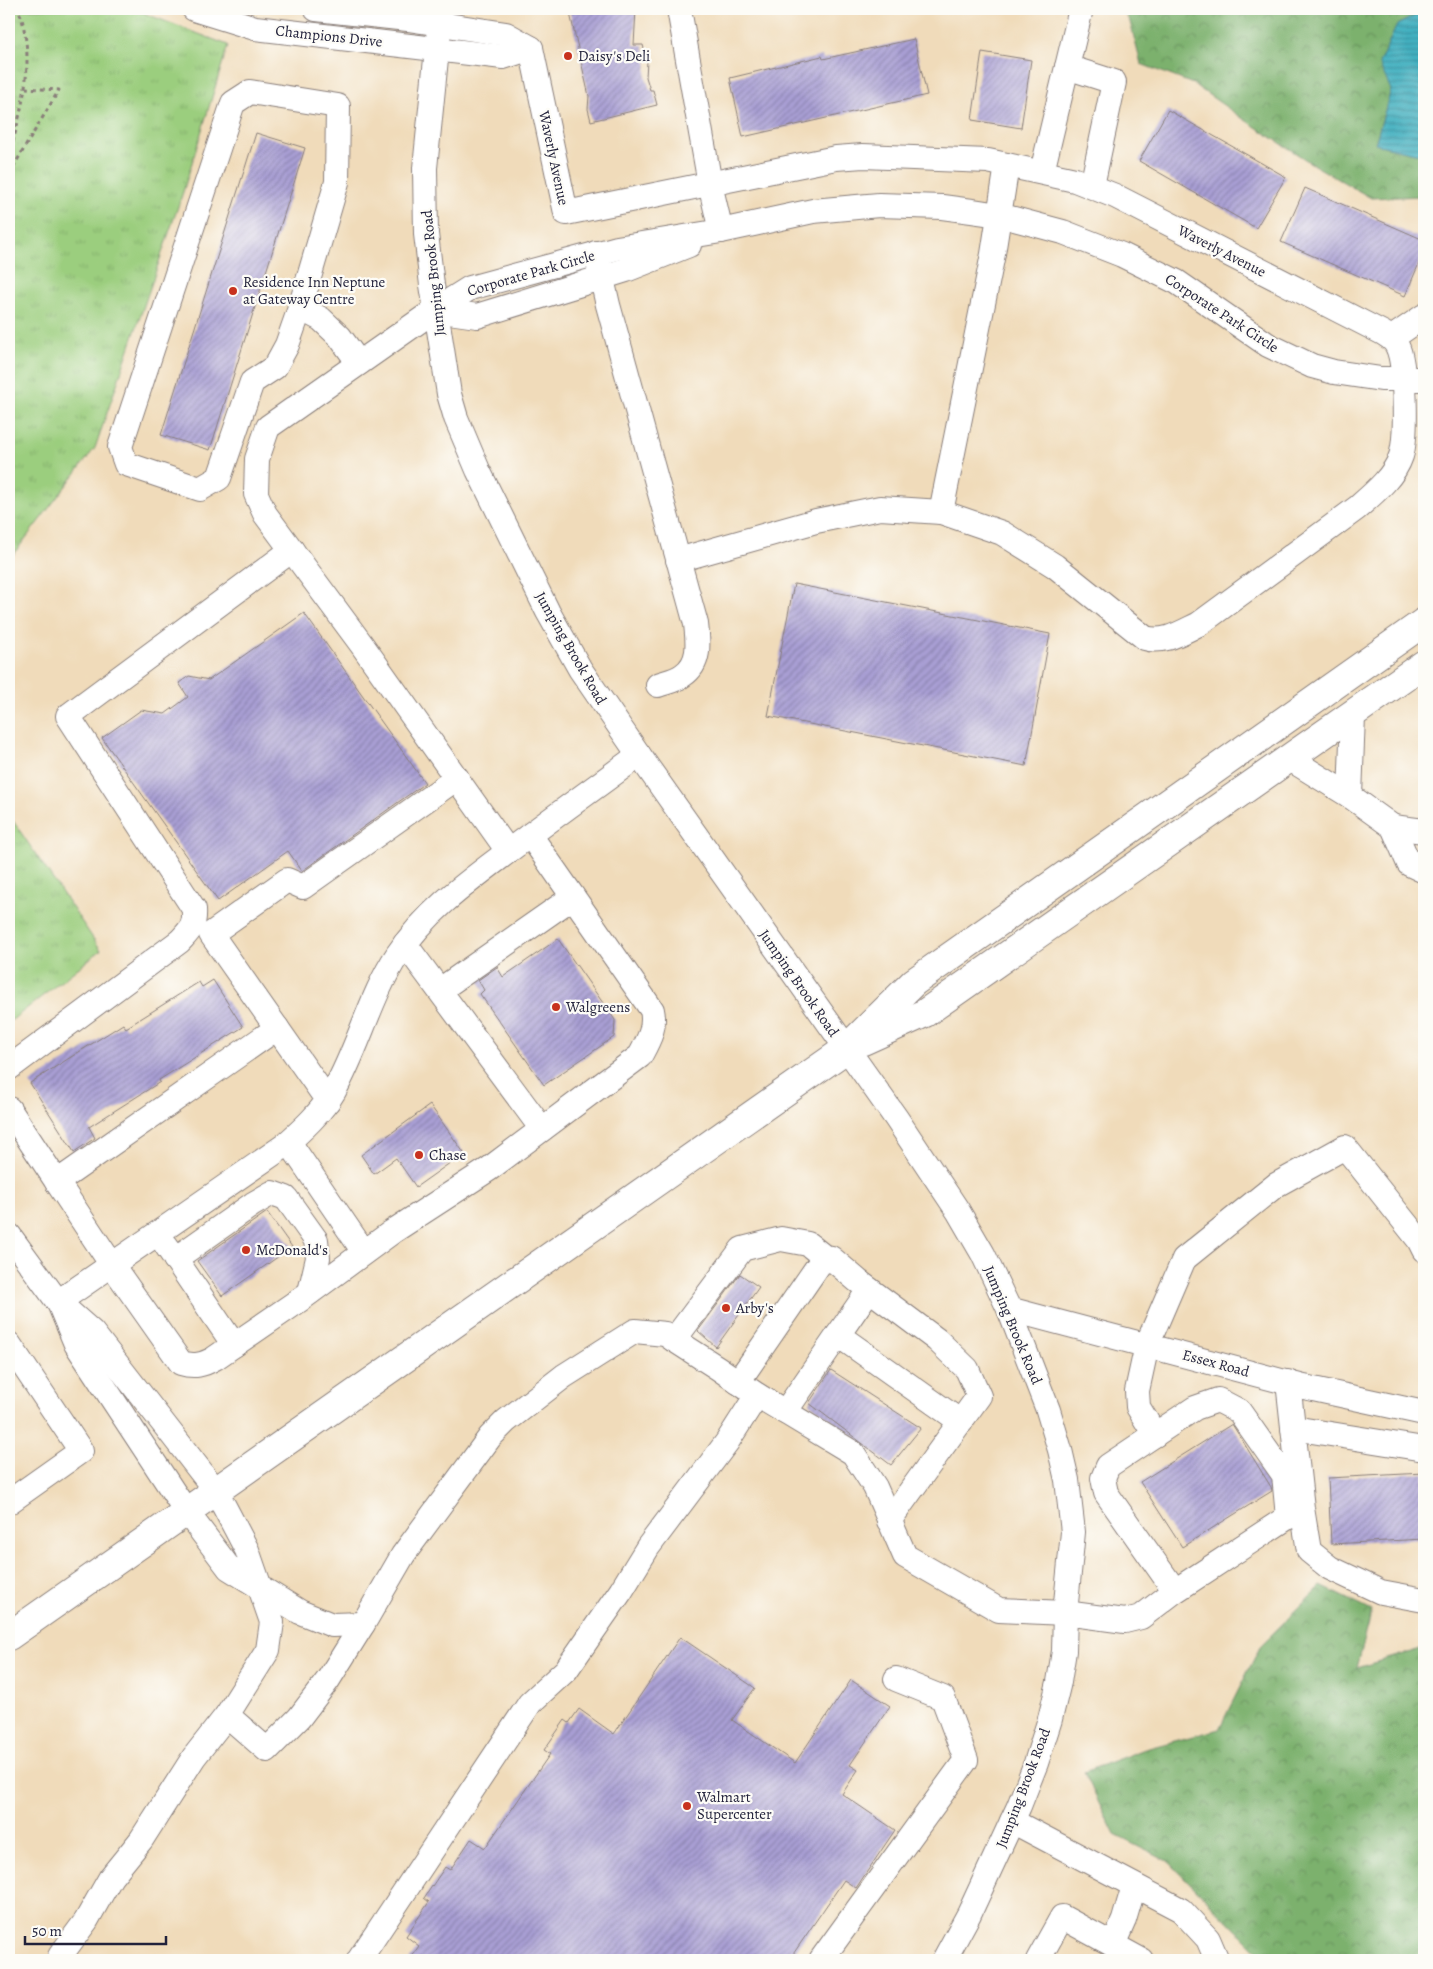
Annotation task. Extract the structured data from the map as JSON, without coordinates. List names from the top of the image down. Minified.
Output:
{"streets":{"street":["Champions Drive","Waverly Avenue","Jumping Brook Road","Corporate Park Circle","Essex Road"]},"crossings":[["Champions Drive","Jumping Brook Road"],["Jumping Brook Road","Corporate Park Circle"],["Jumping Brook Road","Essex Road"]],"places":["Daisy's Deli","Residence Inn Neptune at Gateway Centre","Walgreens","Chase","McDonald's","Arby's","Walmart Supercenter"],"scale_bar":"50 m"}
